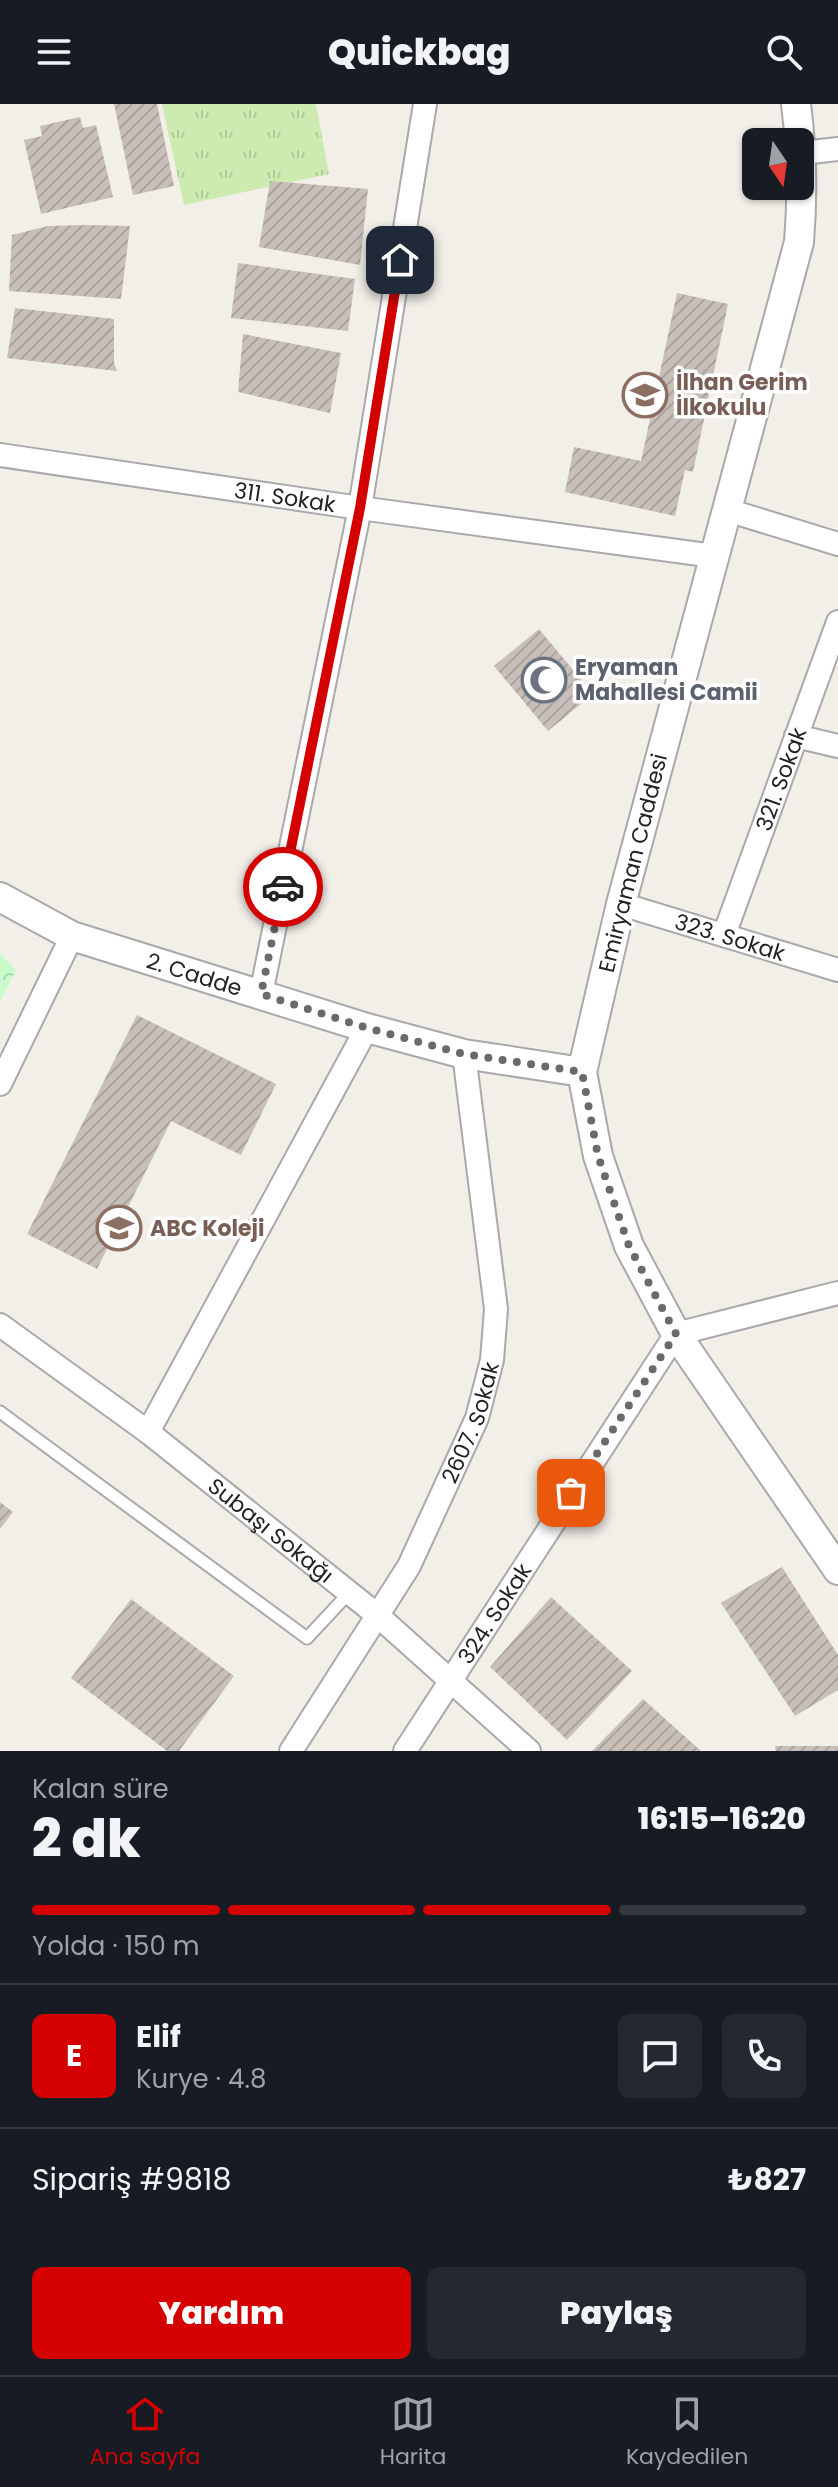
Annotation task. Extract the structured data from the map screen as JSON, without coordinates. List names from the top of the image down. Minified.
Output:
{"streets":{"street":["311. Sokak","321. Sokak","Emiryaman Caddesi","323. Sokak","2. Cadde","2607. Sokak","Subaşı Sokağı","324. Sokak"]},"crossings":[["311. Sokak","Emiryaman Caddesi"],["321. Sokak","323. Sokak"],["Emiryaman Caddesi","323. Sokak"],["Emiryaman Caddesi","2. Cadde"],["Emiryaman Caddesi","324. Sokak"],["2. Cadde","2607. Sokak"],["2607. Sokak","Subaşı Sokağı"],["Subaşı Sokağı","324. Sokak"]],"places":{"school or university":["İlhan Gerim İlkokulu","ABC Koleji"],"mosque":["Eryaman Mahallesi Camii"]},"north":"bottom","page":{"header":"Quickbag","heading":["2 dk","Kalan süre","16:15–16:20"],"panel":["Elif","Kurye · 4.8","Sipariş #9818","₺827"],"bar":"Yolda · 150 m","round":"E","buttons":["Yardım","Paylaş"],"tabs":["Ana sayfa","Harita","Kaydedilen"]}}
